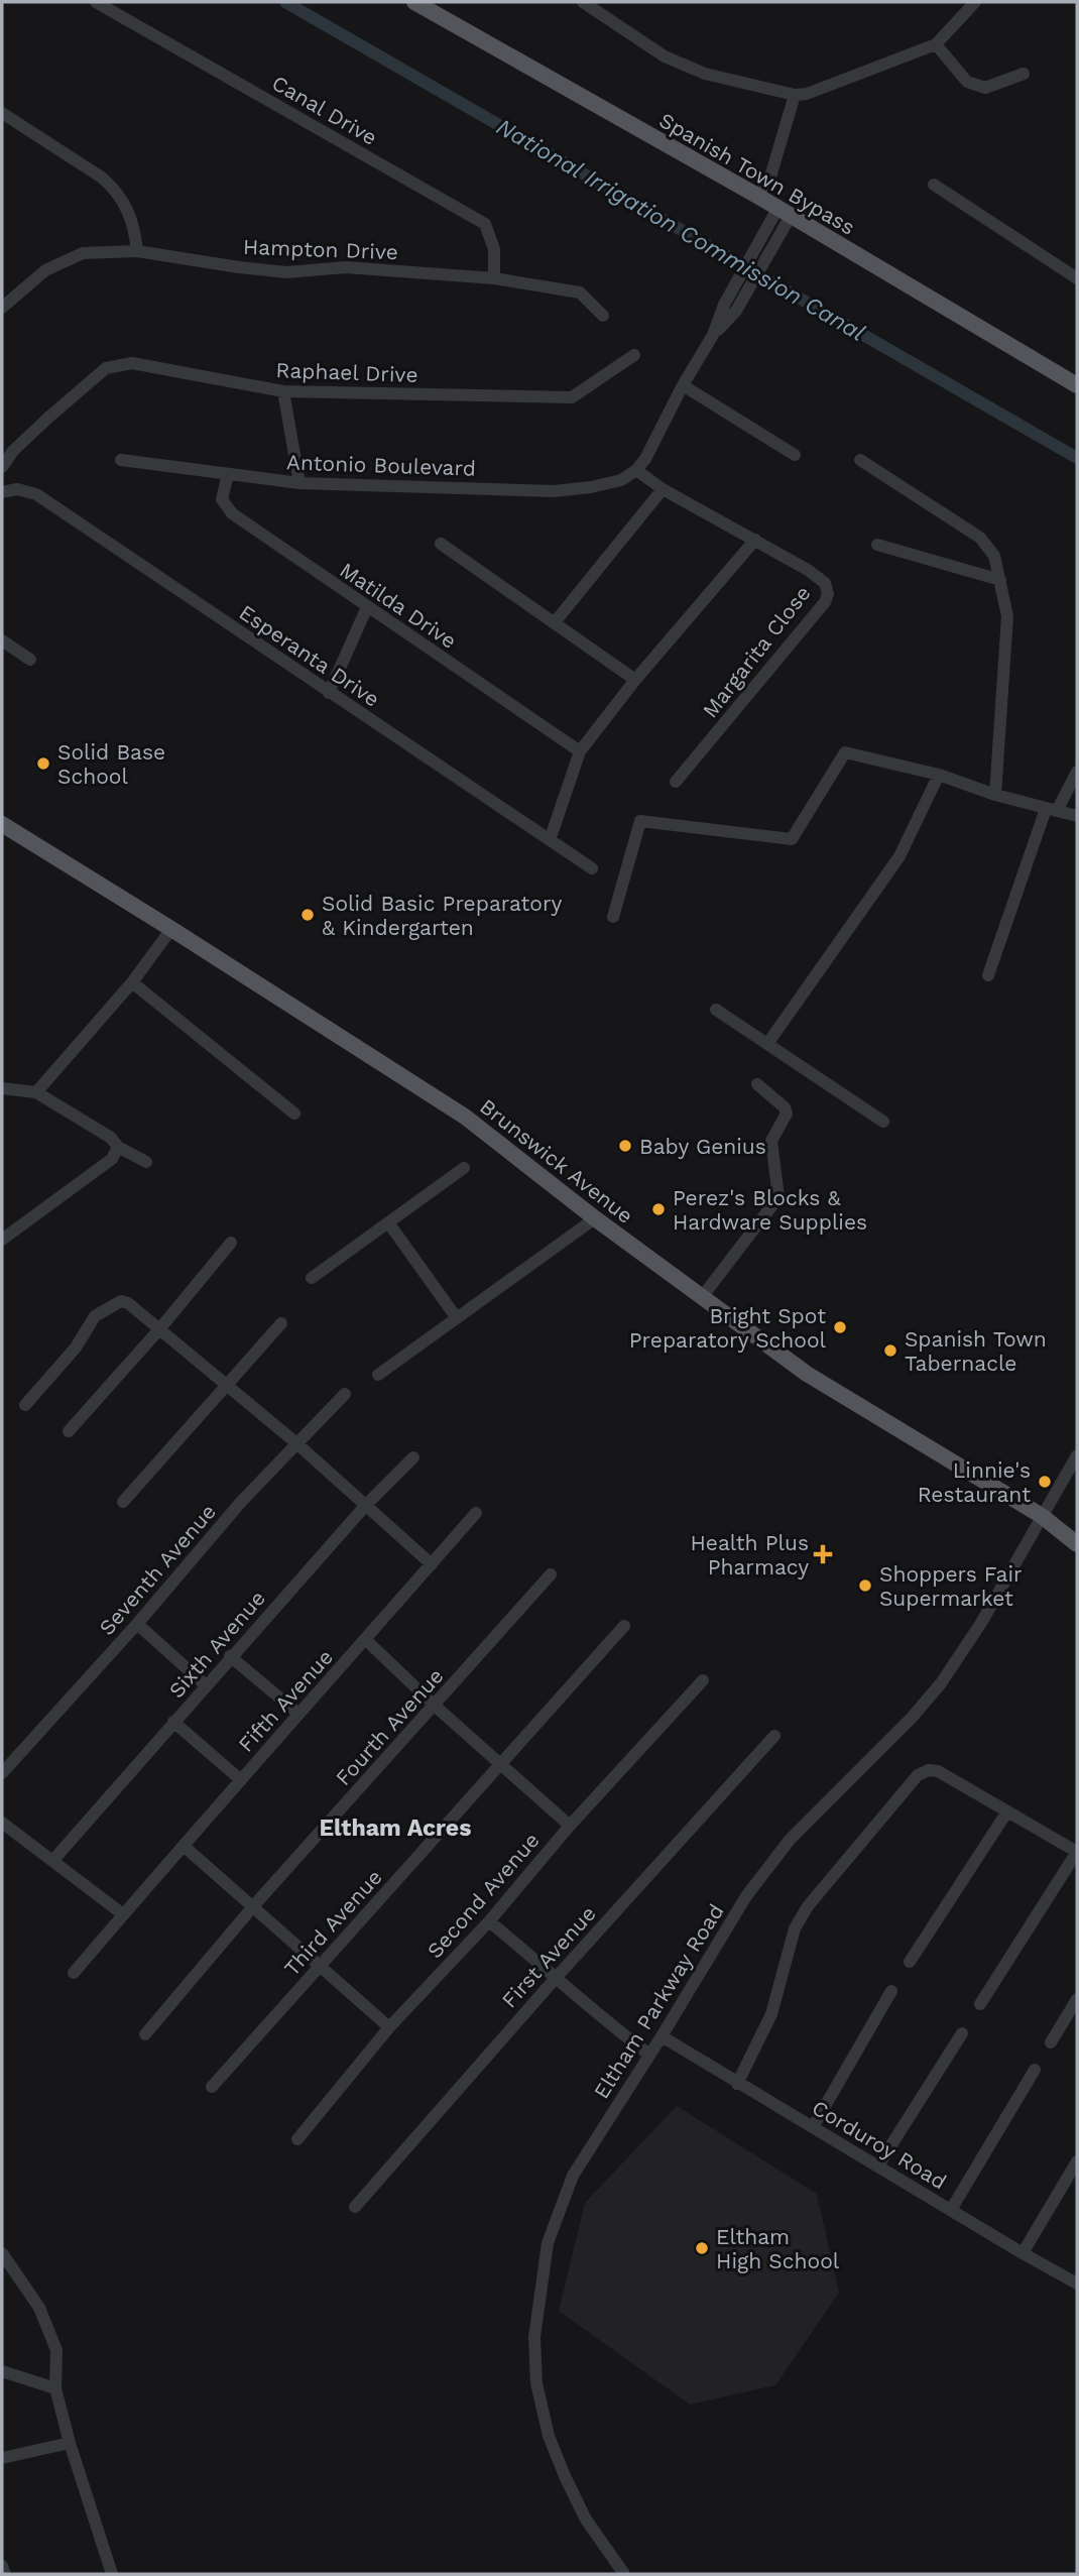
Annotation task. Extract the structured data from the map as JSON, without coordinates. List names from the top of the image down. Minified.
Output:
{"streets":{"main road":["Spanish Town Bypass","Brunswick Avenue"],"street":["Canal Drive","Hampton Drive","Raphael Drive","Antonio Boulevard","Matilda Drive","Margarita Close","Esperanta Drive","Seventh Avenue","Sixth Avenue","Fifth Avenue","Fourth Avenue","Second Avenue","Third Avenue","First Avenue","Eltham Parkway Road","Corduroy Road"]},"crossings":[["Canal Drive","Hampton Drive"],["Antonio Boulevard","Matilda Drive"],["Antonio Boulevard","Margarita Close"],["Brunswick Avenue","Eltham Parkway Road"],["Eltham Parkway Road","Corduroy Road"]],"districts":["Eltham Acres"],"water":["National Irrigation Commission Canal"],"places":{"other":["Solid Base School","Solid Basic Preparatory & Kindergarten","Baby Genius","Perez's Blocks & Hardware Supplies","Bright Spot Preparatory School","Spanish Town Tabernacle","Linnie's Restaurant","Shoppers Fair Supermarket","Eltham High School"],"health":["Health Plus Pharmacy"]}}
